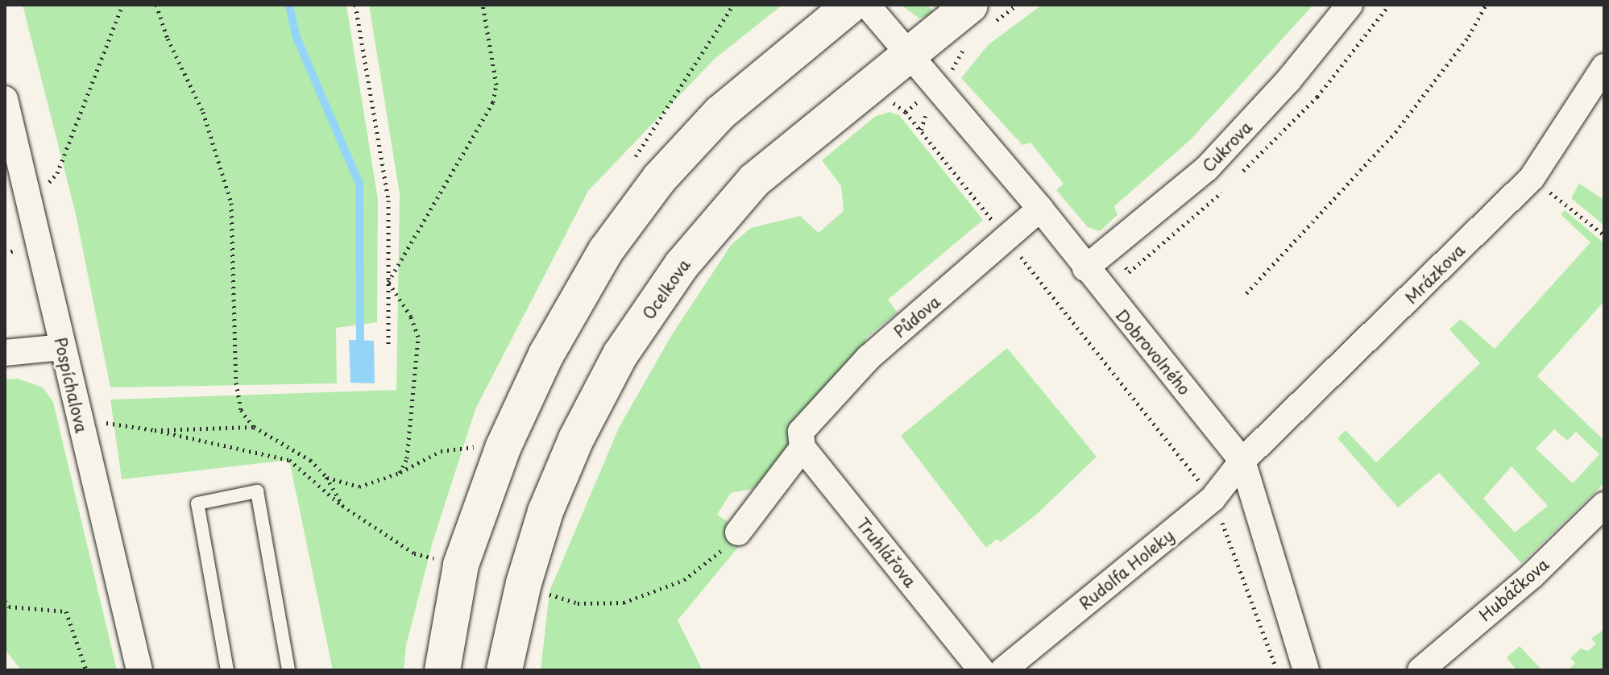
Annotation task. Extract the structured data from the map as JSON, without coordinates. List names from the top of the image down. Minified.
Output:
{"streets":{"street":["Cukrova","Mrázkova","Ocelkova","Půdova","Dobrovolného","Pospíchalova","Truhlářova","Rudolfa Holeky","Hubáčkova"]},"crossings":[["Cukrova","Dobrovolného"],["Mrázkova","Dobrovolného"],["Mrázkova","Rudolfa Holeky"],["Ocelkova","Dobrovolného"],["Půdova","Dobrovolného"],["Půdova","Truhlářova"],["Dobrovolného","Rudolfa Holeky"]]}
